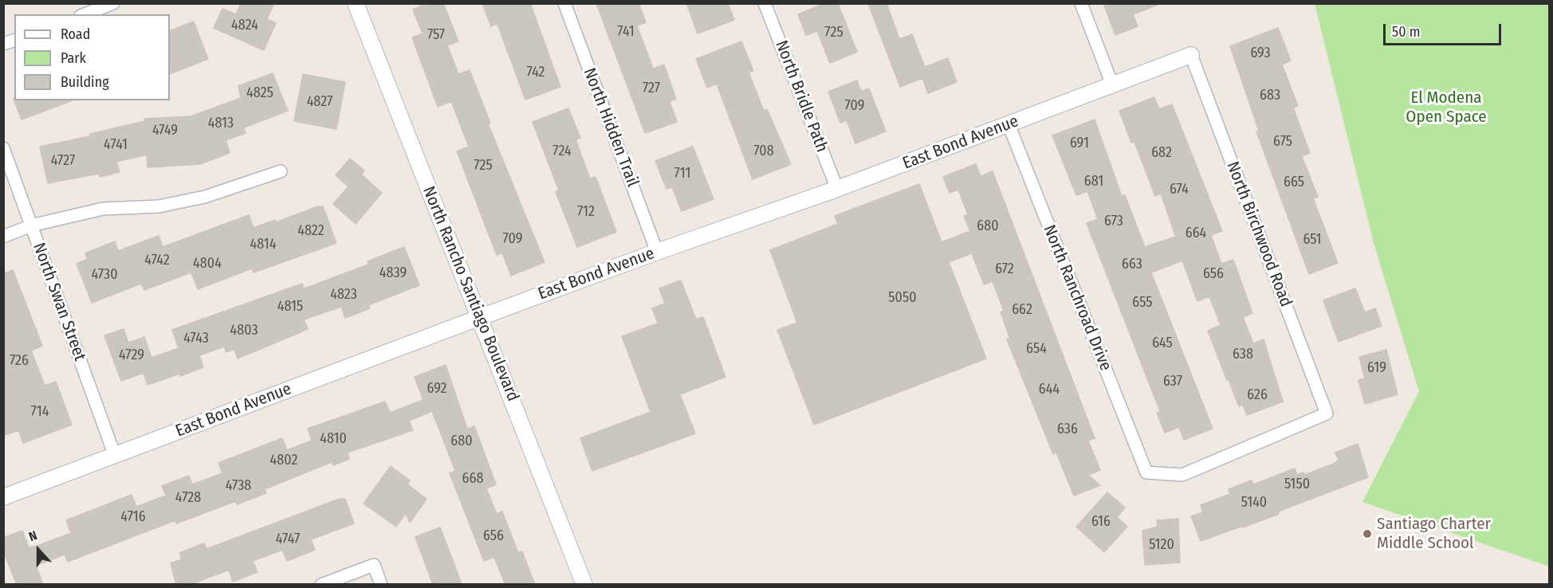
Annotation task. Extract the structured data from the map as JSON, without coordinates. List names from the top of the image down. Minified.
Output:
{"streets":{"street":["North Bridle Path","North Hidden Trail","East Bond Avenue","North Birchwood Road","North Rancho Santiago Boulevard","North Ranchroad Drive","North Swan Street"]},"crossings":[["North Bridle Path","East Bond Avenue"],["North Hidden Trail","East Bond Avenue"],["East Bond Avenue","North Birchwood Road"],["East Bond Avenue","North Rancho Santiago Boulevard"],["East Bond Avenue","North Ranchroad Drive"],["East Bond Avenue","North Swan Street"],["North Birchwood Road","North Ranchroad Drive"]],"parks":["El Modena Open Space"],"places":["Santiago Charter Middle School"],"house_numbers":["4824","741","725","757","693","742","727","4825","683","4827","709","4813","4749","675","691","4741","724","708","682","4727","725","711","681","665","674","712","673","680","4822","664","709","651","4814","4742","4804","663","672","4839","656","4730","4823","5050","655","4815","662","4803","4743","645","654","638","4729","726","619","637","692","644","626","714","636","4810","680","4802","668","5150","4738","4728","5140","4716","616","656","4747","5120"],"legend":["Road","Park","Building"],"scale_bar":"50 m","north":"top"}
